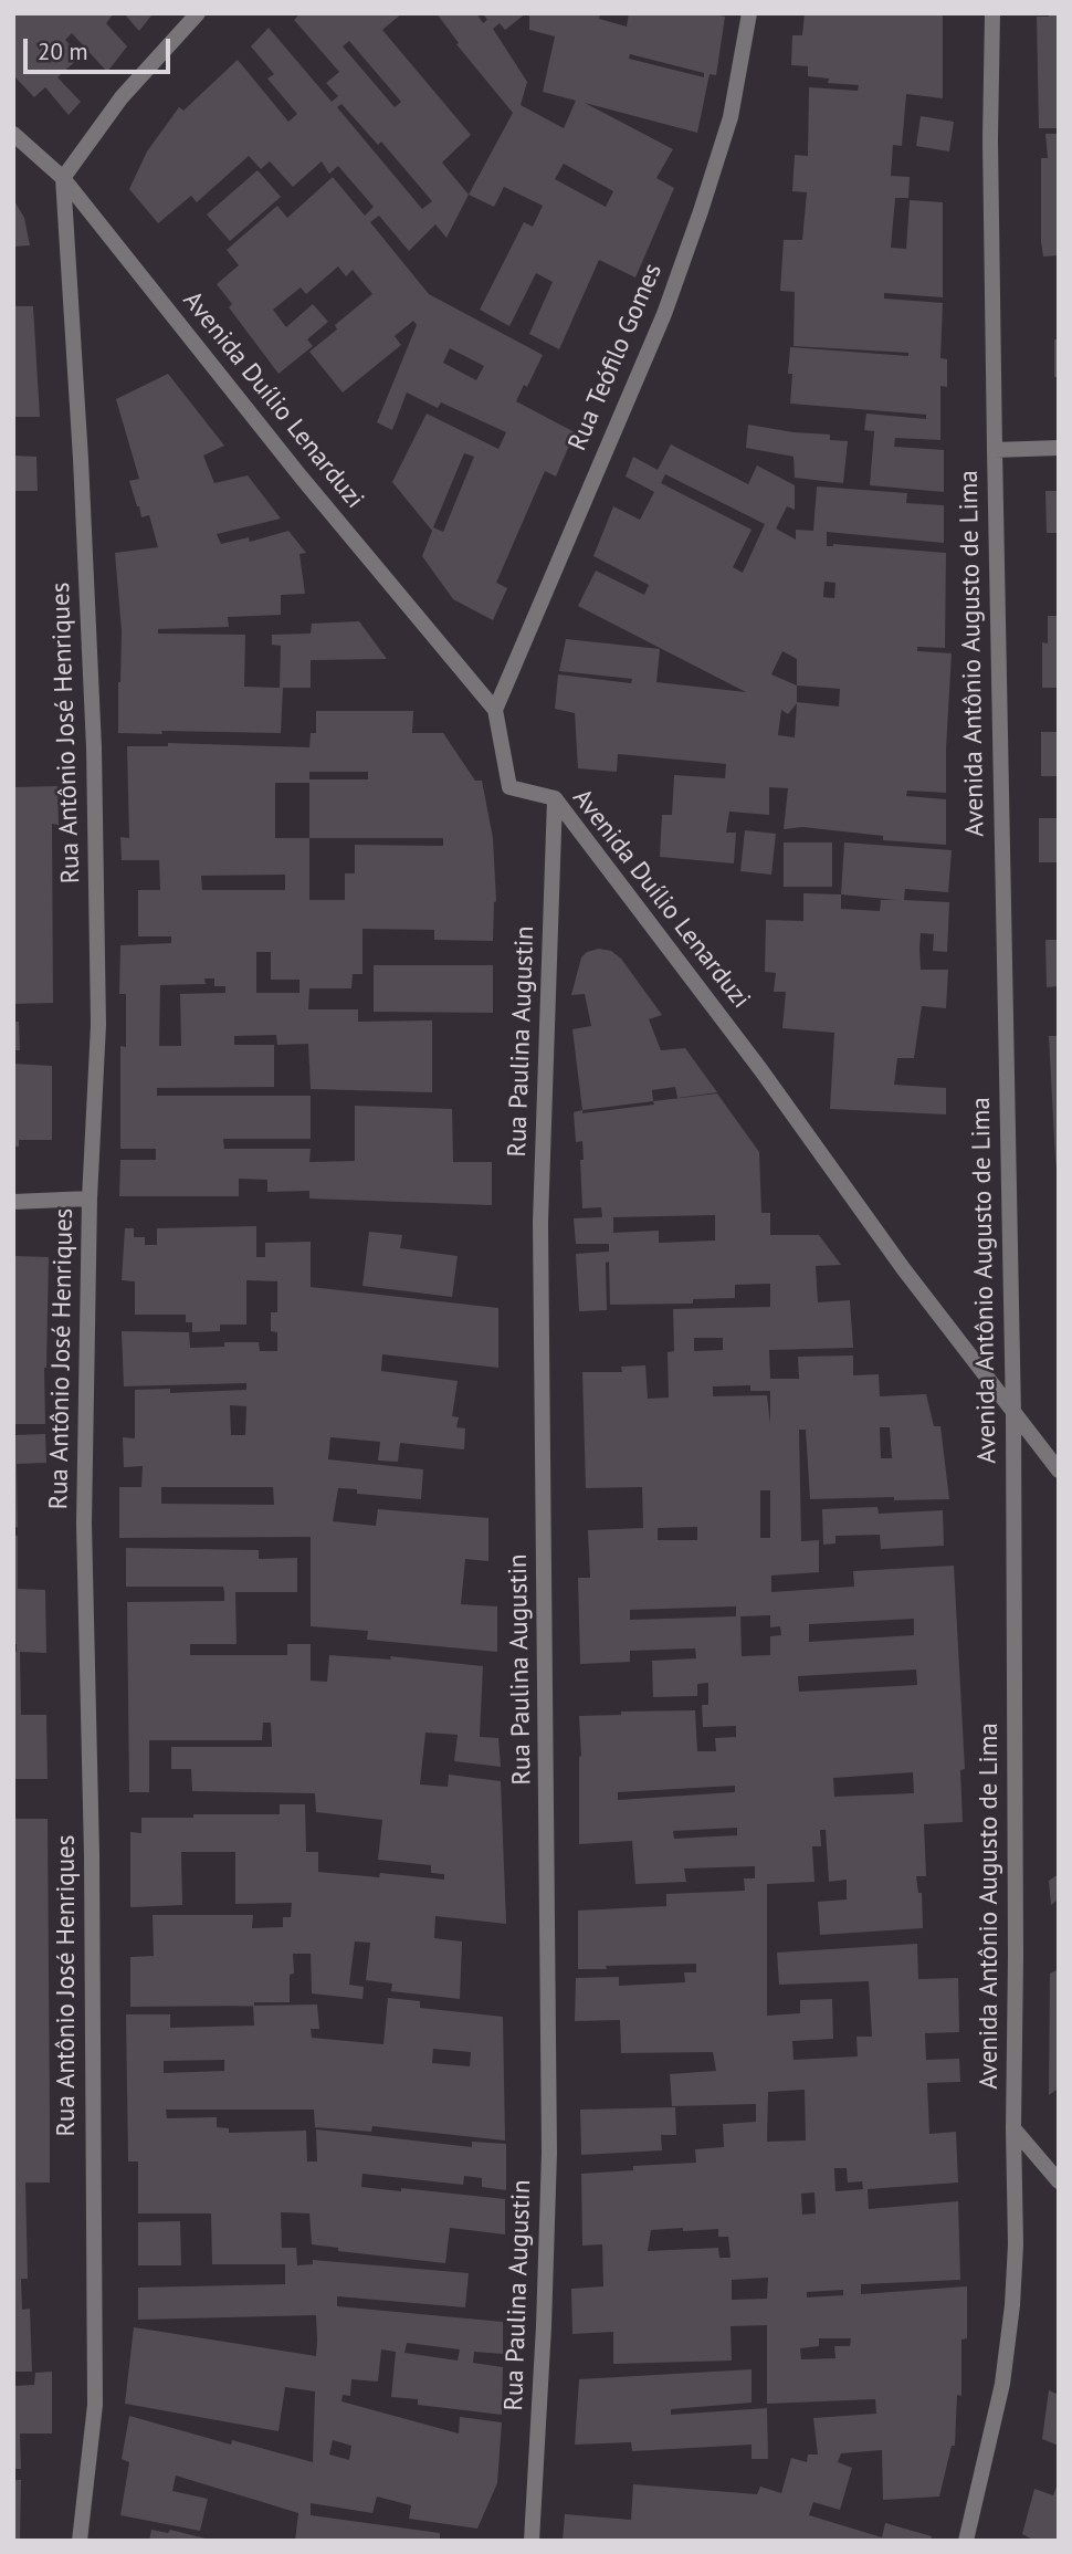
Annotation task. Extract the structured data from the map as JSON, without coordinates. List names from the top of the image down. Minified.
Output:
{"streets":{"street":["Rua Teófilo Gomes","Avenida Duílio Lenarduzi","Avenida Antônio Augusto de Lima","Rua Antônio José Henriques","Rua Paulina Augustin"]},"crossings":[["Rua Teófilo Gomes","Avenida Duílio Lenarduzi"],["Avenida Duílio Lenarduzi","Avenida Antônio Augusto de Lima"],["Avenida Duílio Lenarduzi","Rua Antônio José Henriques"],["Avenida Duílio Lenarduzi","Rua Paulina Augustin"]],"scale_bar":"20 m"}
